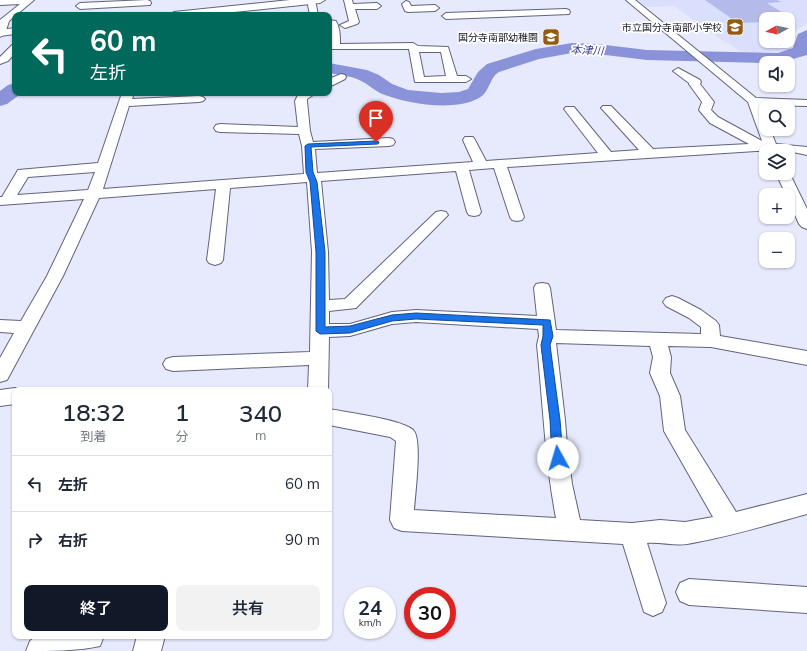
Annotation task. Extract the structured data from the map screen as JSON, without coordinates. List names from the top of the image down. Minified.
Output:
{"water":["本津川"],"places":{"school or university":["市立国分寺南部小学校","国分寺南部幼稚園"]},"north":"left","page":{"map_buttons":["+","−"],"turn":["60 m","左折"],"eta":["18:32","到着","1","分","340","m"],"list":[{"name":"左折","value":"60 m"},{"name":"右折","value":"90 m"}],"buttons":["終了","共有"],"speed":"24 km/h","limit":"30"}}
